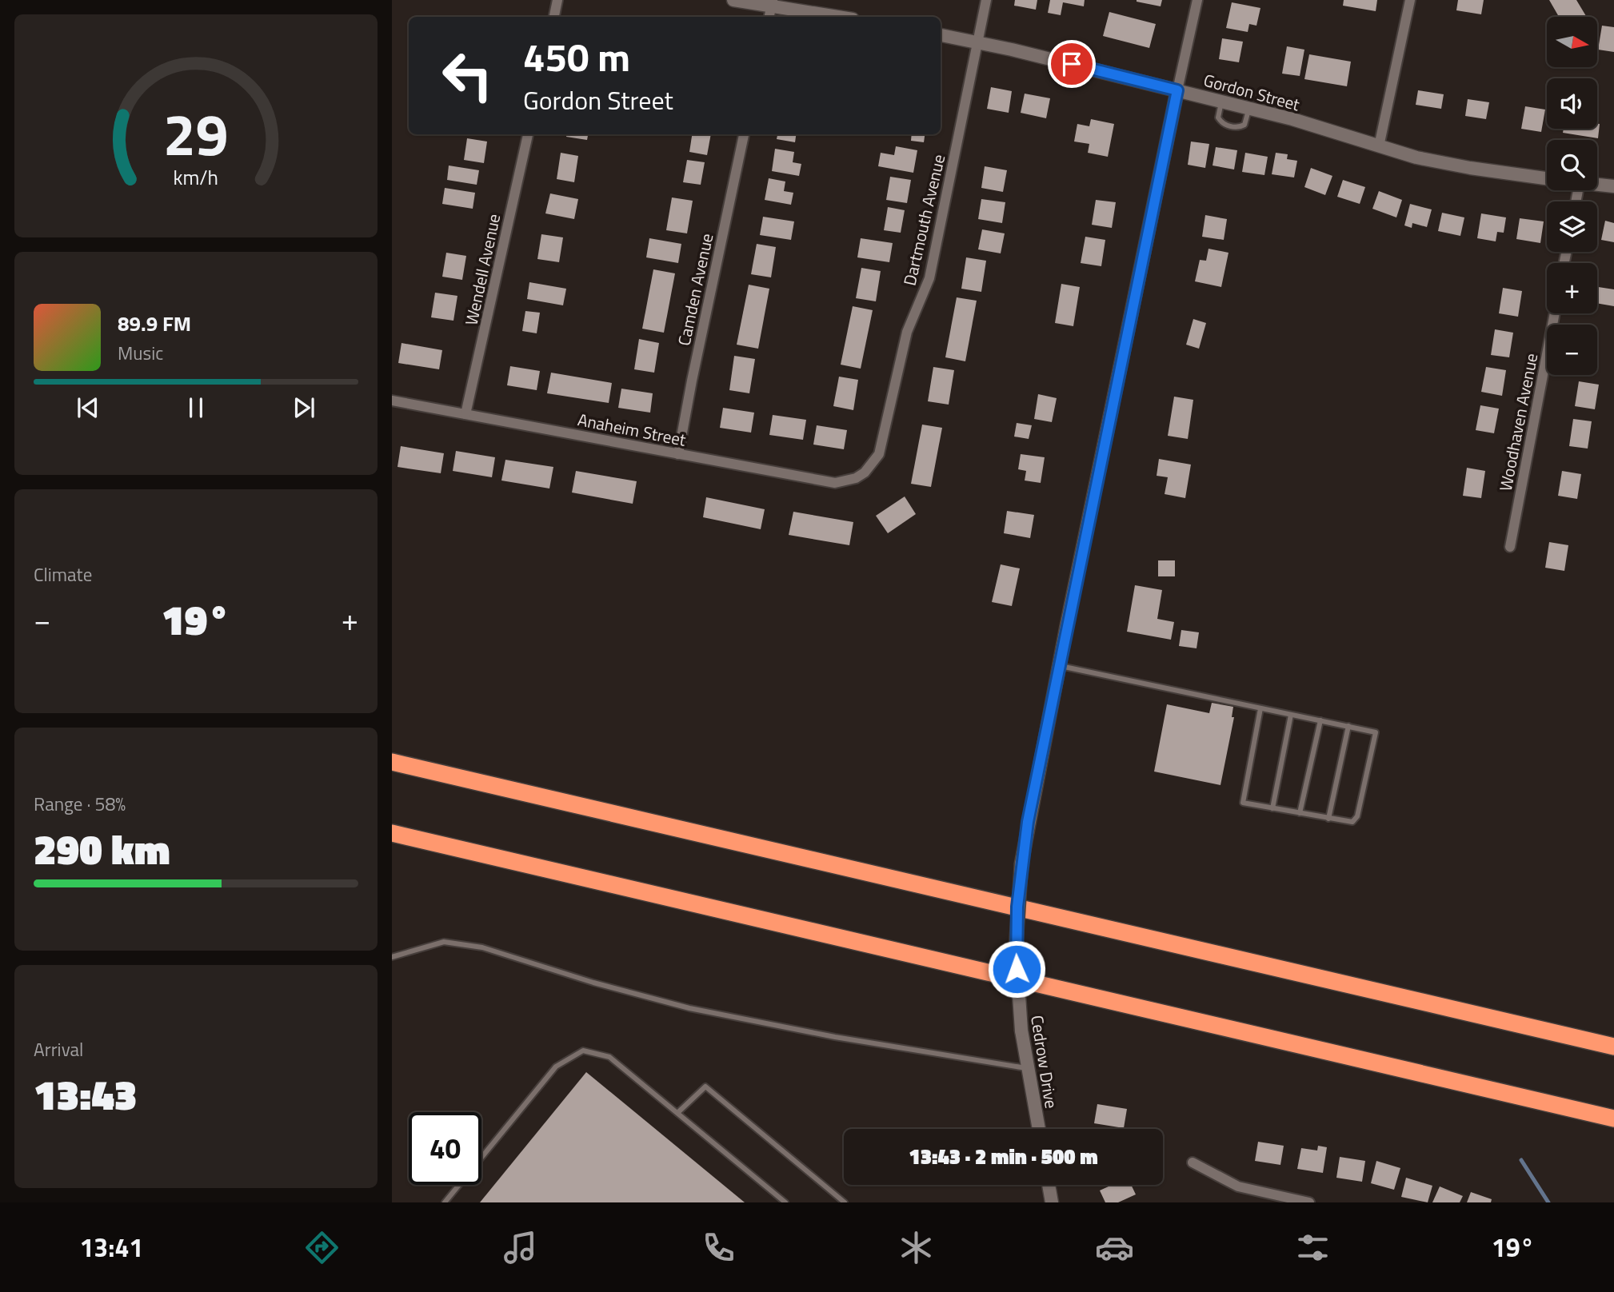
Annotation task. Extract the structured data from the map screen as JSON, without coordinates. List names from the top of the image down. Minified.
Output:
{"streets":{"street":["Gordon Street","Dartmouth Avenue","Wendell Avenue","Camden Avenue","Woodhaven Avenue","Anaheim Street","Cedrow Drive"]},"crossings":[["Gordon Street","Dartmouth Avenue"],["Gordon Street","Cedrow Drive"],["Dartmouth Avenue","Anaheim Street"],["Wendell Avenue","Anaheim Street"],["Camden Avenue","Anaheim Street"]],"north":"right","page":{"map_buttons":["+","−"],"turn":["450 m","Gordon Street"],"song":["89.9 FM","Music"],"tile":["Climate",["Range · 58%","290 km"],["Arrival","13:43"]],"heat":["−","19°","+"],"limit":"40","trip":"13:43 · 2 min · 500 m","tabs":["13:41","19°"],"gauge":["29","km/h"]}}
